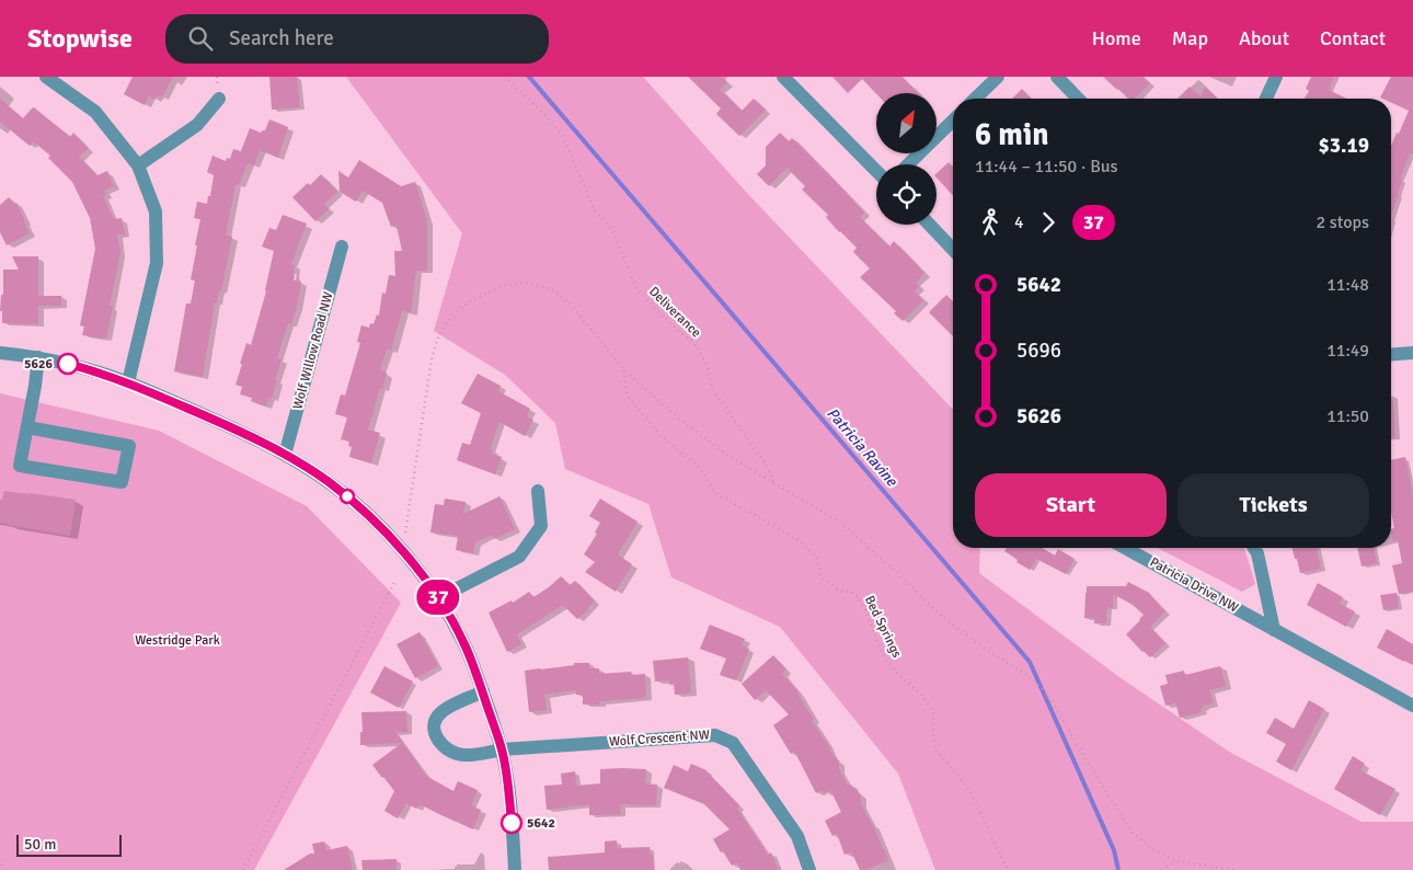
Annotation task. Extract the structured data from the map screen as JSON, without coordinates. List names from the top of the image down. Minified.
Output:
{"streets":{"street":["Wolf Willow Road NW","Patricia Drive NW","Wolf Crescent NW"],"path":["Deliverance","Bed Springs"]},"water":["Patricia Ravine"],"parks":["Westridge Park"],"places":["5626","5642"],"lines":["bus line 37"],"scale_bar":"50 m","north":"top right","page":{"header":"Stopwise","search":"Search here","nav":["Home","Map","About","Contact"],"on_map":"37","heading":["6 min","11:44 – 11:50 · Bus","$3.19"],"legs":["4","37","2 stops"],"list":[{"name":"5642","value":"11:48"},{"name":"5696","value":"11:49"},{"name":"5626","value":"11:50"}],"buttons":["Start","Tickets"],"scale":"50 m"}}
